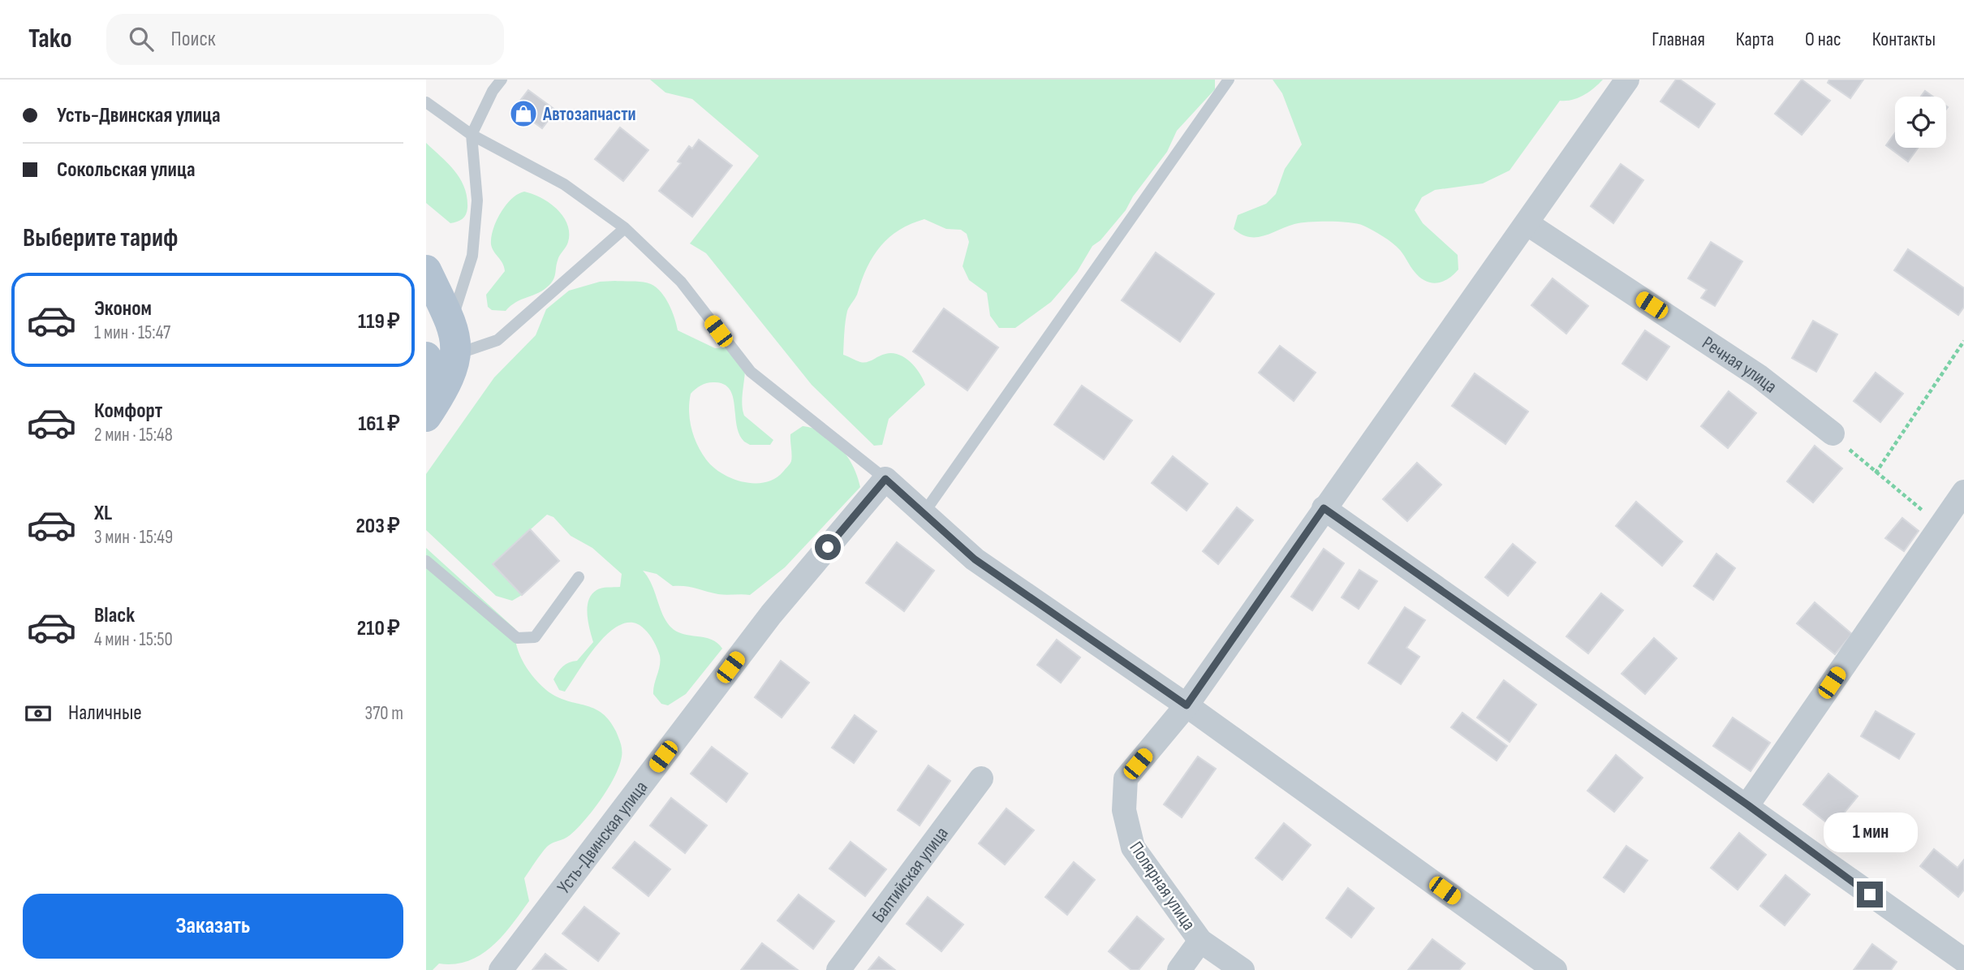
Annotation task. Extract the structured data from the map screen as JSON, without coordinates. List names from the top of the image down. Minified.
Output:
{"streets":{"street":["Речная улица","Усть-Двинская улица","Балтийская улица","Полярная улица"]},"places":{"shop":["Автозапчасти"]},"page":{"header":"Tako","search":"Поиск","nav":["Главная","Карта","О нас","Контакты"],"banner":["Усть-Двинская улица","Сокольская улица"],"heading":"Выберите тариф","list":[{"name":"Эконом","note":"1 мин · 15:47","value":"119 ₽"},{"name":"Комфорт","note":"2 мин · 15:48","value":"161 ₽"},{"name":"XL","note":"3 мин · 15:49","value":"203 ₽"},{"name":"Black","note":"4 мин · 15:50","value":"210 ₽"}],"pay":["Наличные","370 m"],"bubble":"1 мин","buttons":"Заказать"}}
